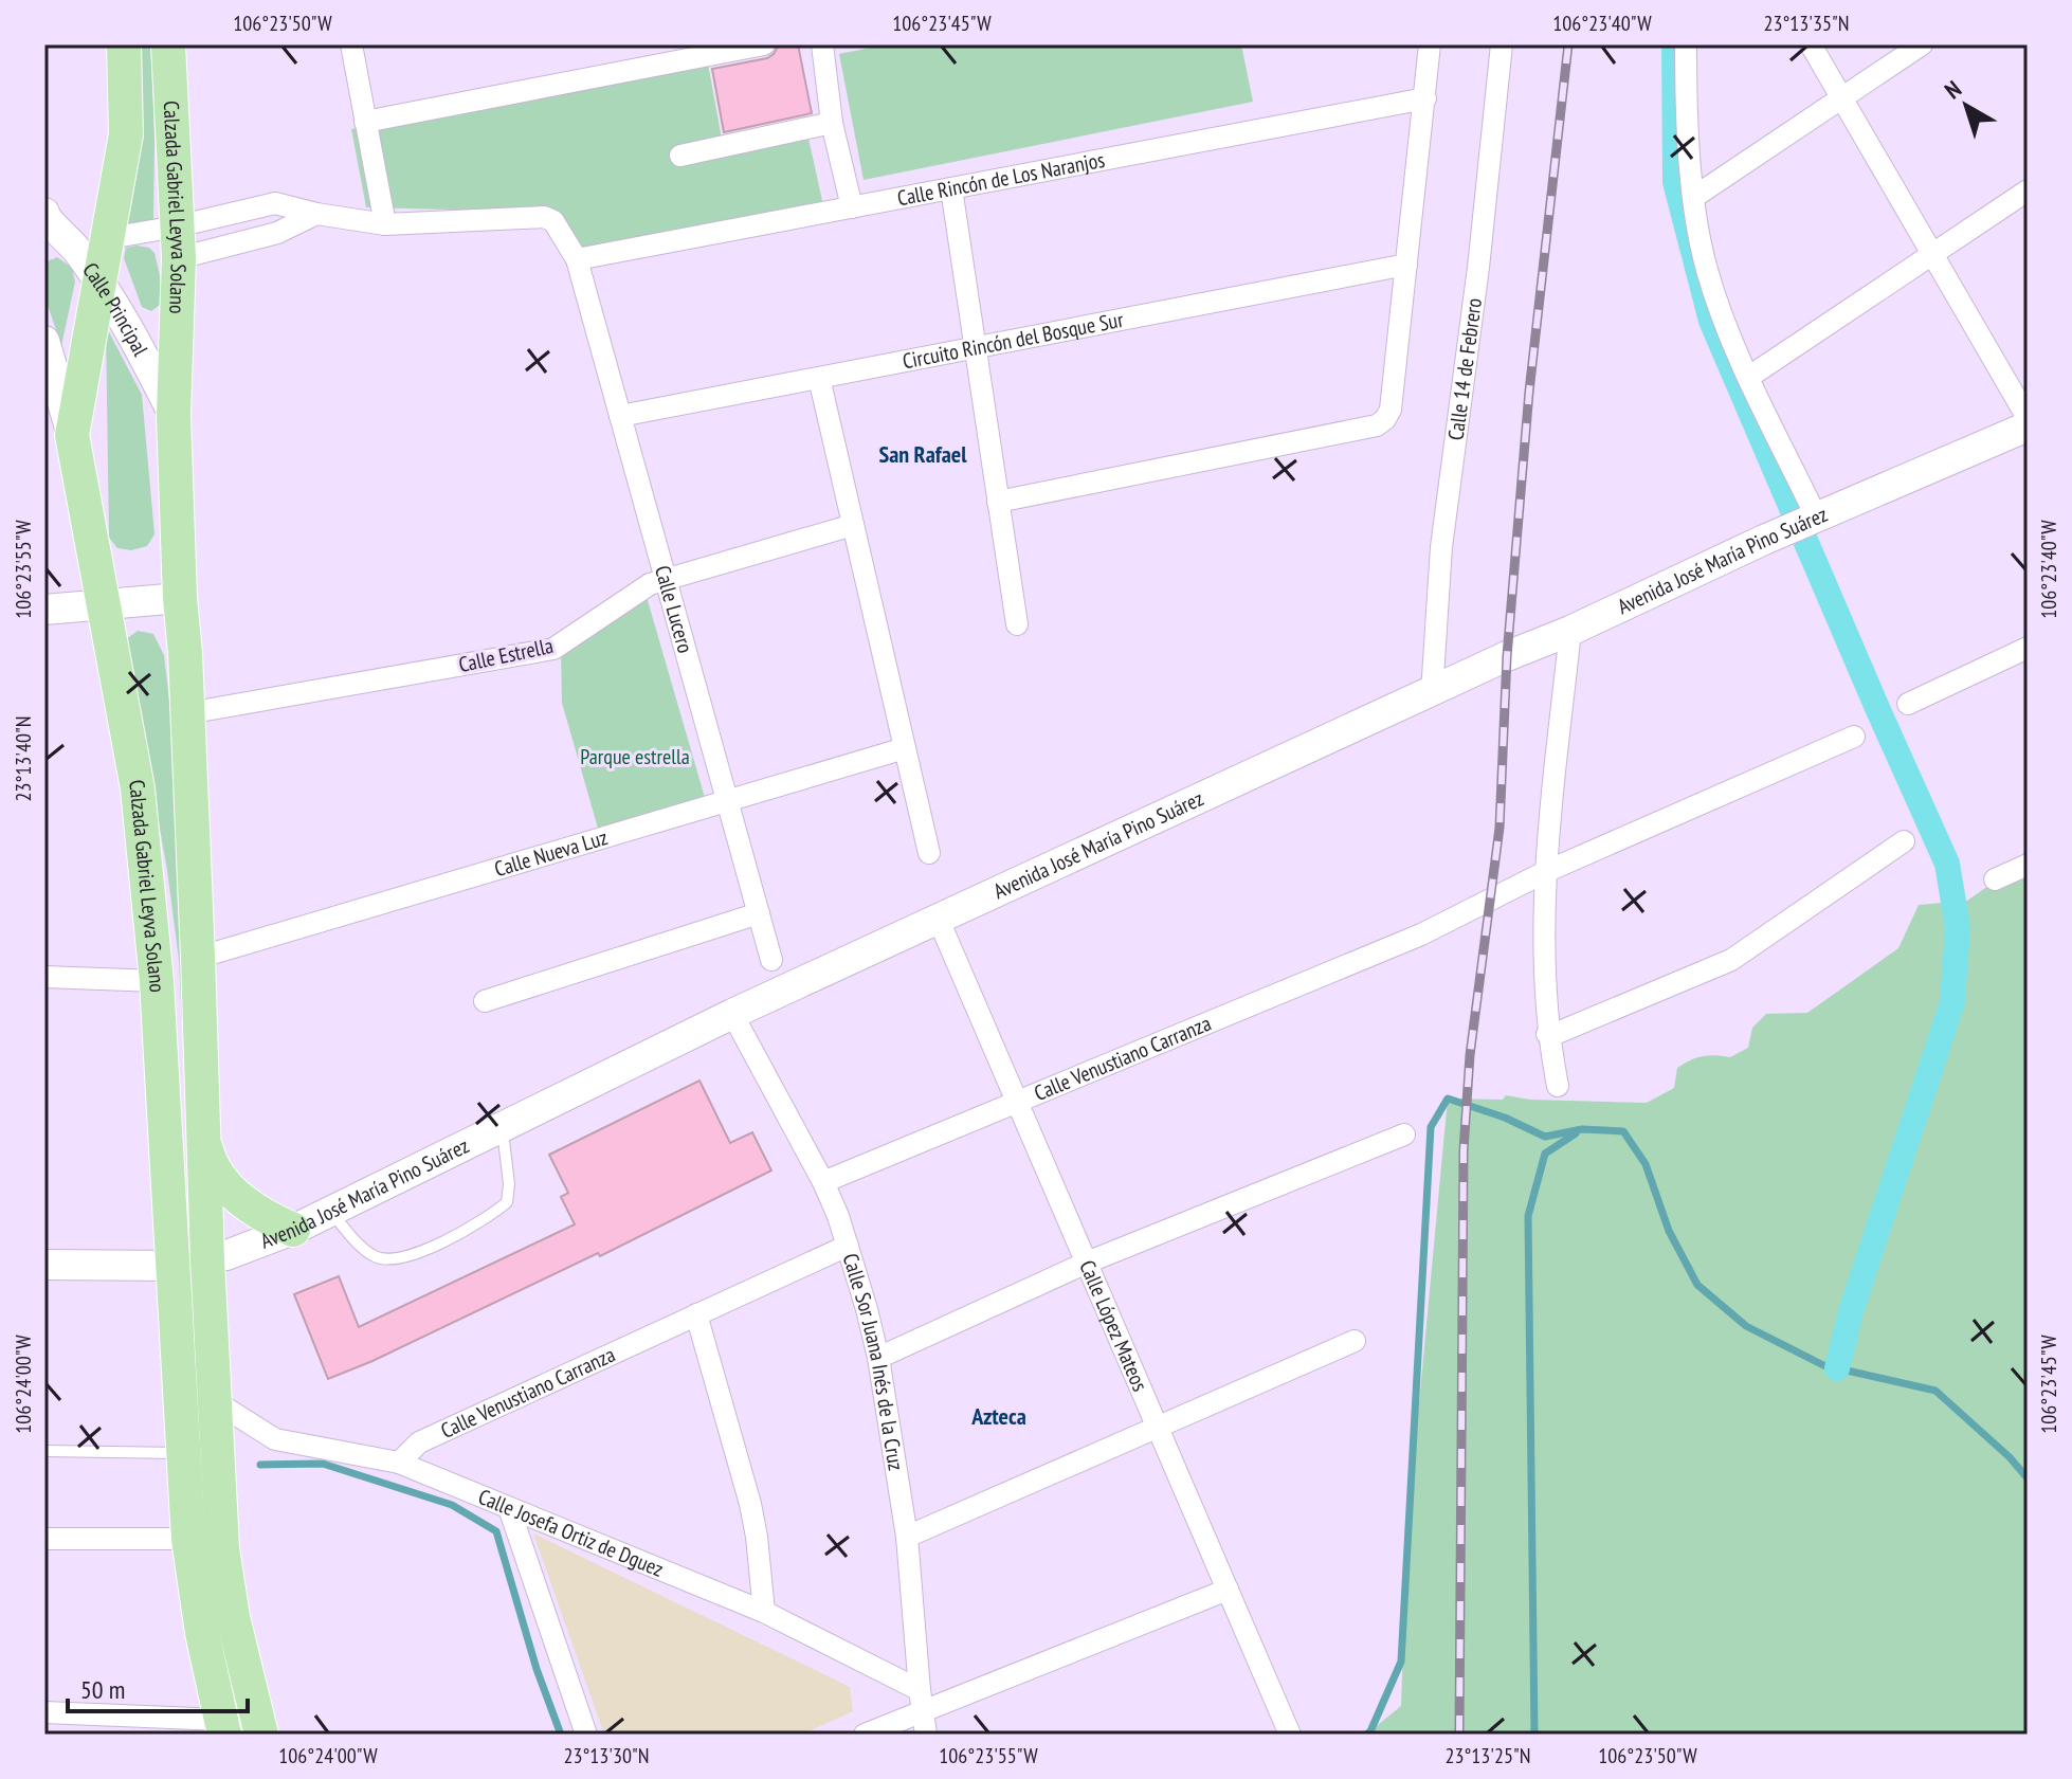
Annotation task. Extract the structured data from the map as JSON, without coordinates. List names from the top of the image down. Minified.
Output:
{"streets":{"main road":["Calzada Gabriel Leyva Solano"],"street":["Calle Rincón de Los Naranjos","Calle Principal","Circuito Rincón del Bosque Sur","Calle 14 de Febrero","Avenida José María Pino Suárez","Calle Lucero","Calle Estrella","Calle Nueva Luz","Calle Venustiano Carranza","Calle López Mateos","Calle Sor Juana Inés de la Cruz","Calle Josefa Ortiz de Dguez"]},"crossings":[["Calle Rincón de Los Naranjos","Calle Lucero"],["Calzada Gabriel Leyva Solano","Calle Principal"],["Calzada Gabriel Leyva Solano","Avenida José María Pino Suárez"],["Calzada Gabriel Leyva Solano","Calle Estrella"],["Calzada Gabriel Leyva Solano","Calle Nueva Luz"],["Calzada Gabriel Leyva Solano","Calle Josefa Ortiz de Dguez"],["Circuito Rincón del Bosque Sur","Calle Lucero"],["Calle 14 de Febrero","Avenida José María Pino Suárez"],["Avenida José María Pino Suárez","Calle López Mateos"],["Avenida José María Pino Suárez","Calle Sor Juana Inés de la Cruz"],["Calle Lucero","Calle Estrella"],["Calle Lucero","Calle Nueva Luz"],["Calle Venustiano Carranza","Calle López Mateos"],["Calle Venustiano Carranza","Calle Sor Juana Inés de la Cruz"],["Calle Venustiano Carranza","Calle Josefa Ortiz de Dguez"],["Calle Sor Juana Inés de la Cruz","Calle Josefa Ortiz de Dguez"]],"districts":["San Rafael","Azteca"],"parks":["Parque estrella"],"scale_bar":"50 m","north":"top left","coordinates":["106°23'50\"W","106°23'45\"W","106°23'40\"W","23°13'35\"N","106°23'55\"W","23°13'40\"N","106°24'00\"W","23°13'30\"N","23°13'25\"N"]}
